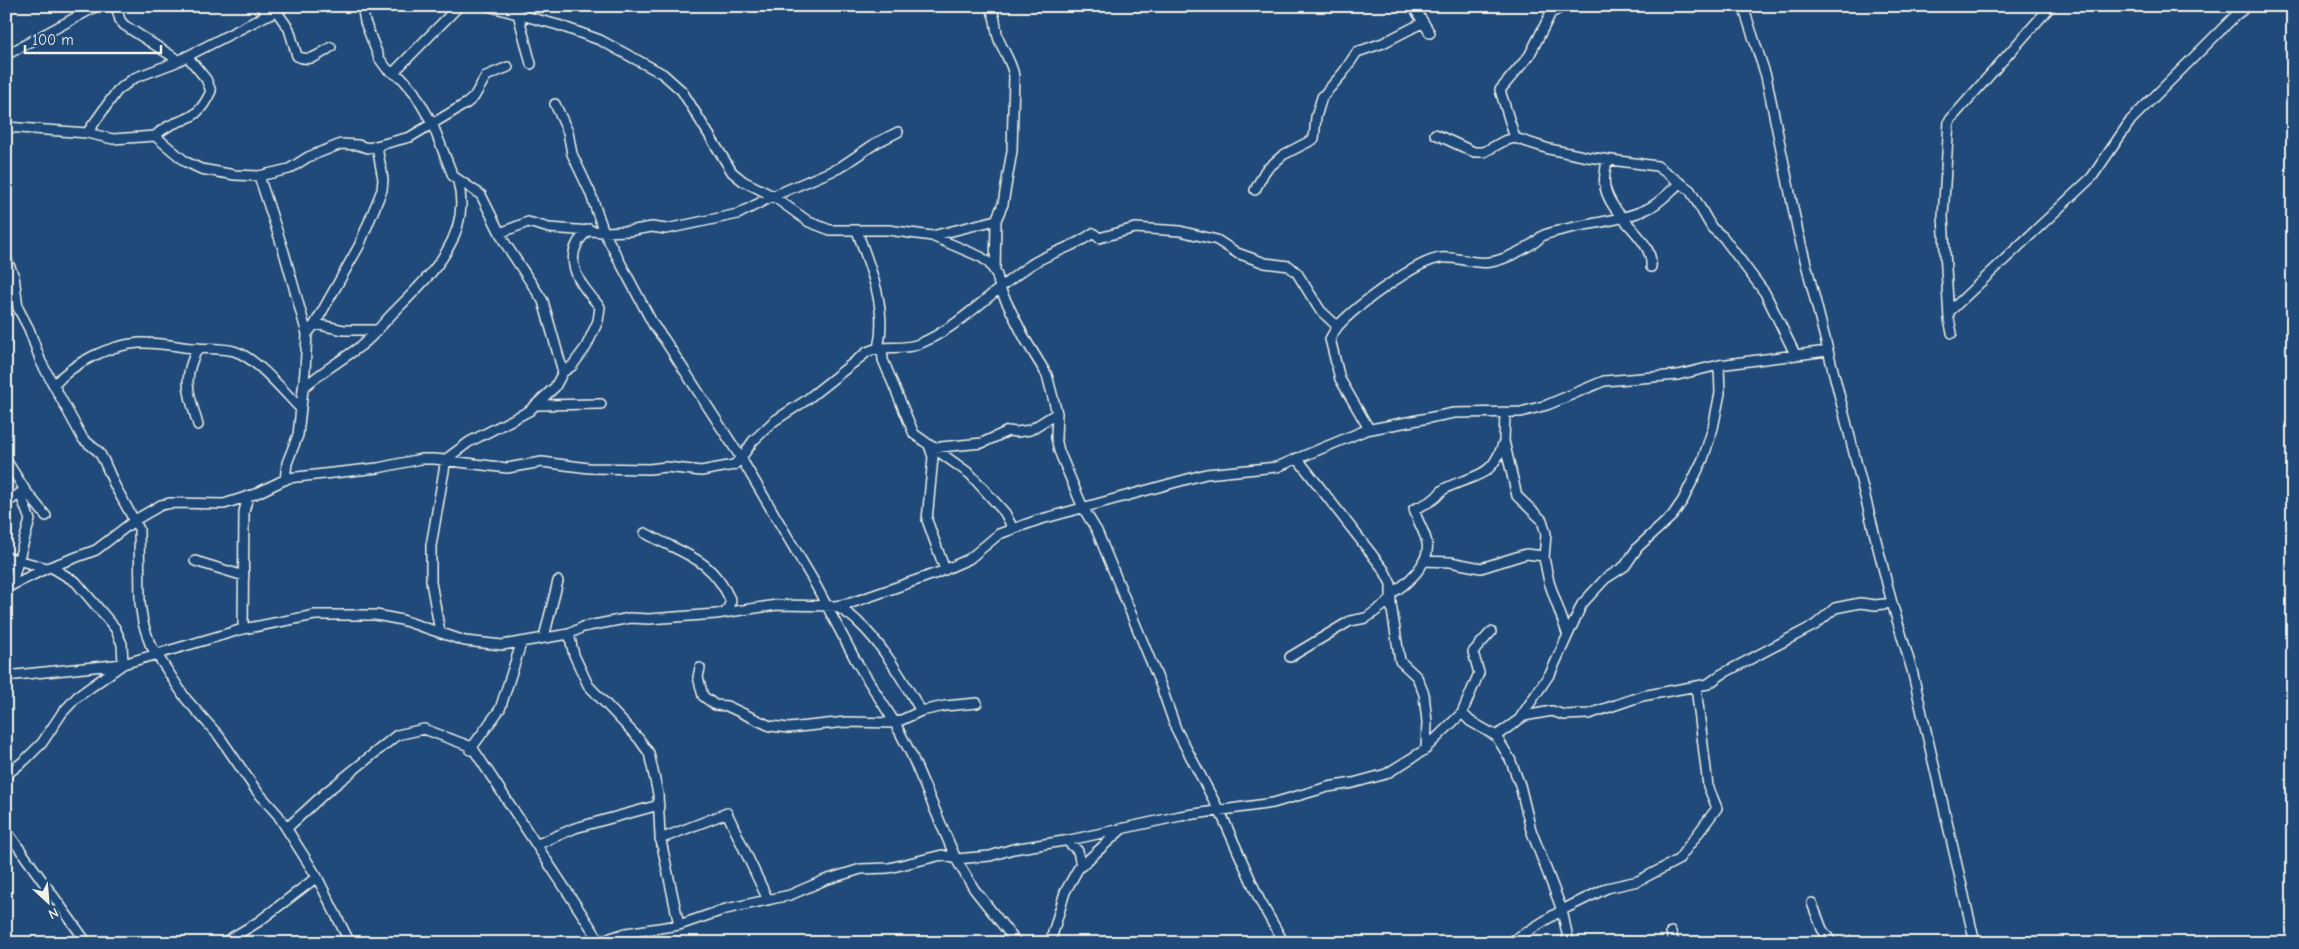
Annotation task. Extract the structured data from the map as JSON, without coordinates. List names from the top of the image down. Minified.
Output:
{"scale_bar":"100 m","north":"bottom right"}
